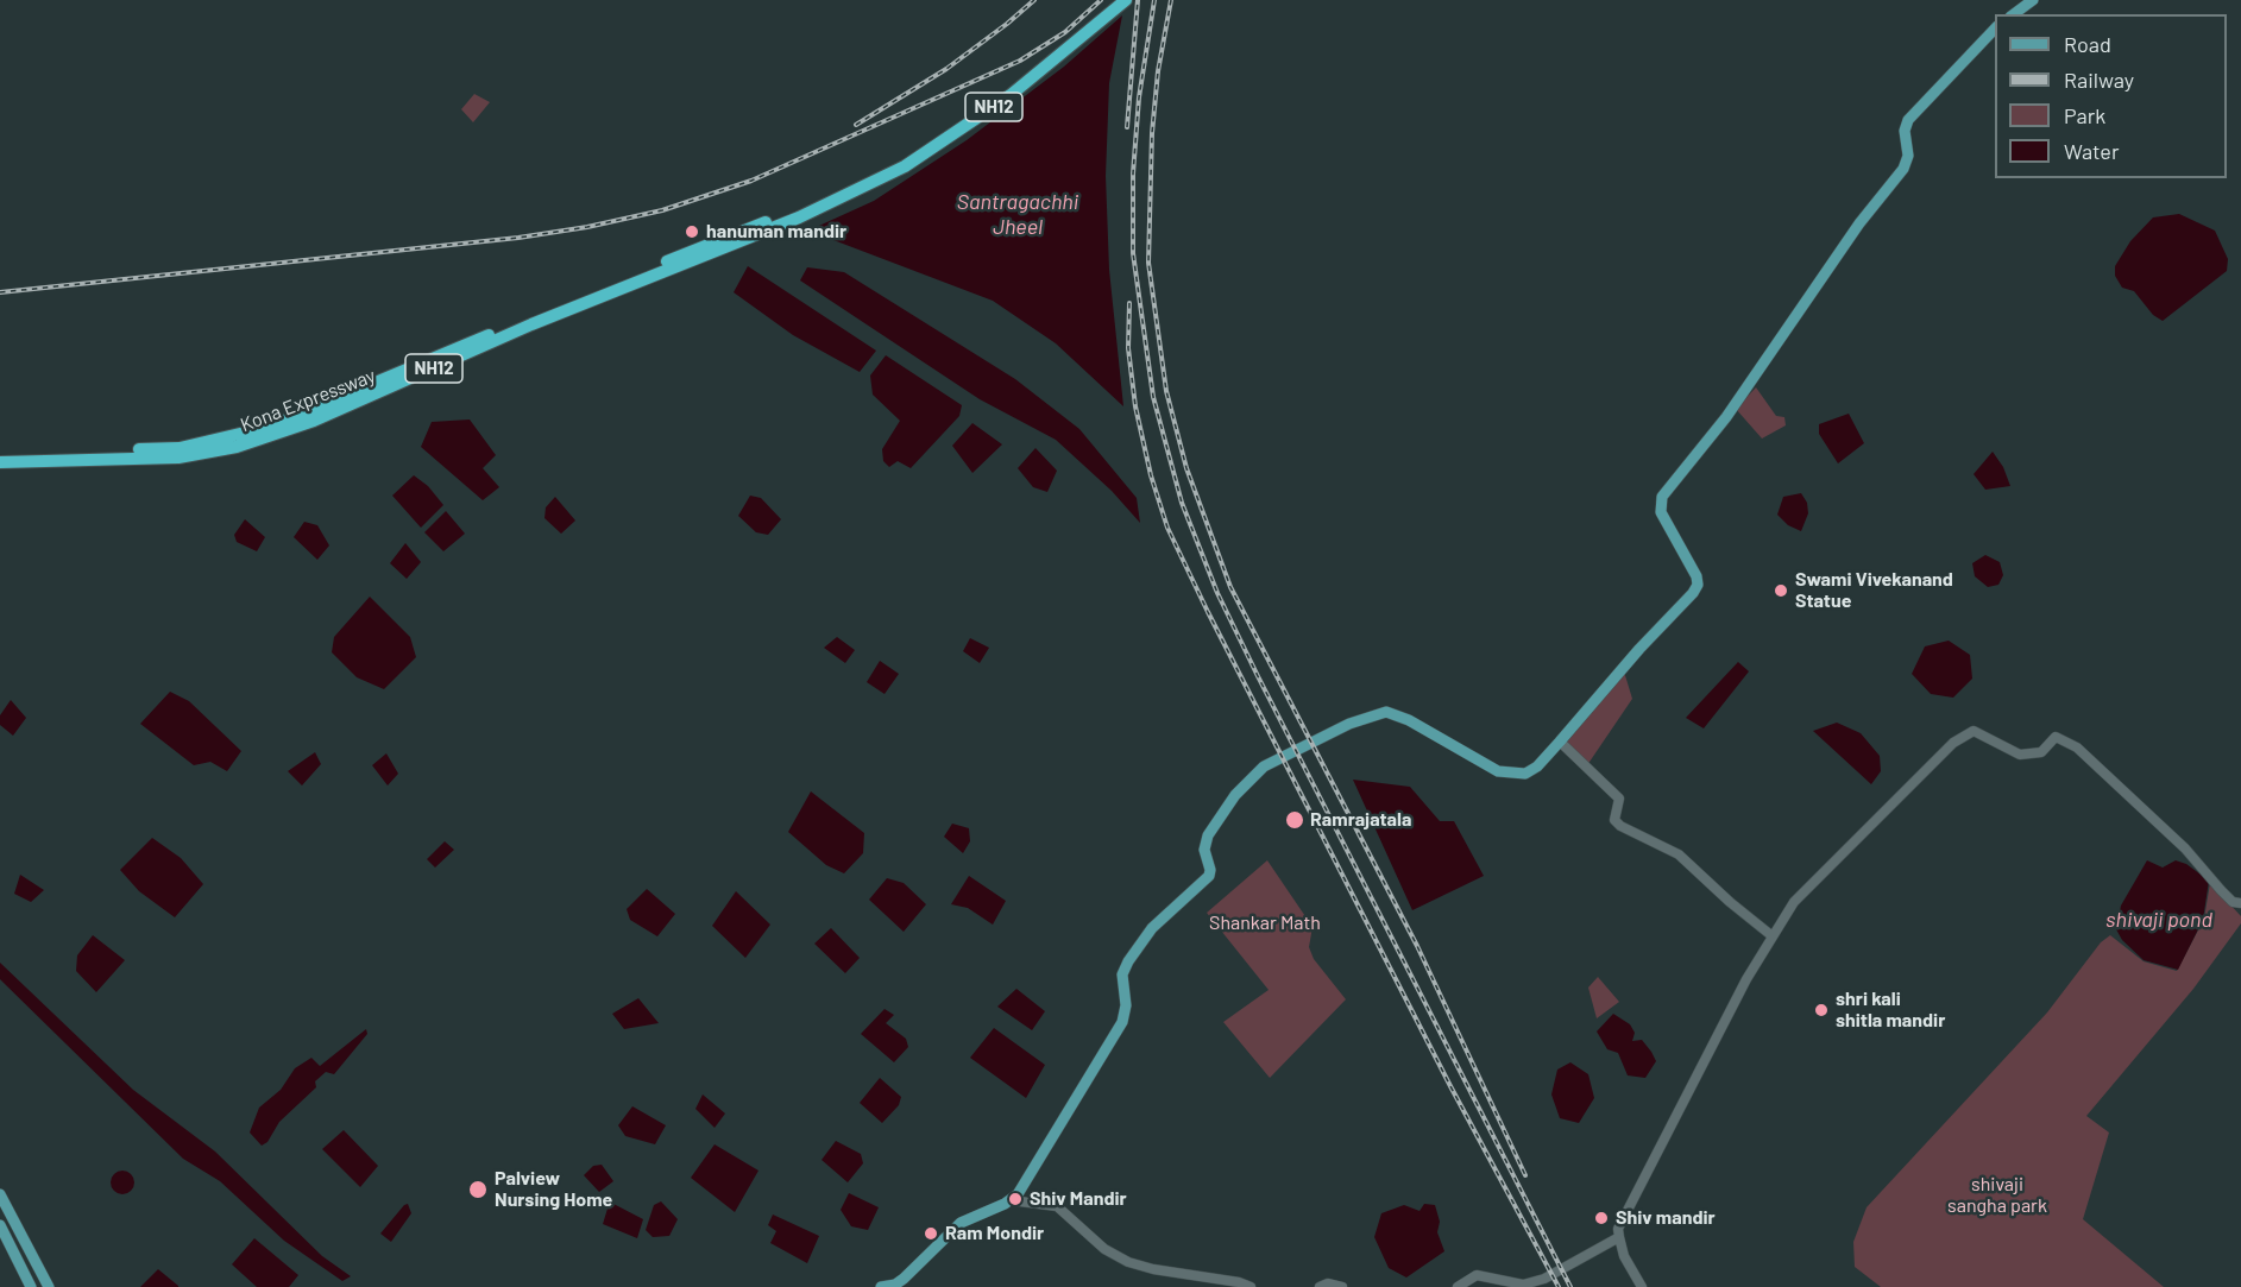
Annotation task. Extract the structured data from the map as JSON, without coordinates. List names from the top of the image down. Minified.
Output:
{"streets":{"highway":["NH12","Kona Expressway"]},"water":["Santragachhi Jheel","shivaji pond"],"parks":["Shankar Math","shivaji sangha park"],"places":["hanuman mandir","Swami Vivekanand Statue","Ramrajatala","shri kali shitla mandir","Palview Nursing Home","Shiv Mandir","Shiv mandir","Ram Mondir"],"legend":["Road","Railway","Park","Water"]}
